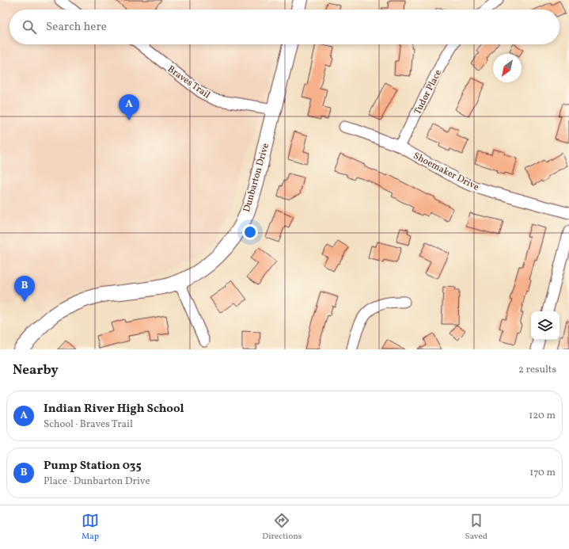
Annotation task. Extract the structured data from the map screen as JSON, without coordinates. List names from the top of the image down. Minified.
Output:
{"streets":{"street":["Braves Trail","Tudor Place","Shoemaker Drive","Dunbarton Drive"]},"crossings":[["Braves Trail","Dunbarton Drive"],["Tudor Place","Shoemaker Drive"]],"north":"bottom left","page":{"search":"Search here","pins":["A","B"],"heading":["Nearby","2 results"],"list":[{"mark":"A","name":"Indian River High School","note":"School · Braves Trail","value":"120 m"},{"mark":"B","name":"Pump Station 035","note":"Place · Dunbarton Drive","value":"170 m"}],"nav":["Map","Directions","Saved"]}}
